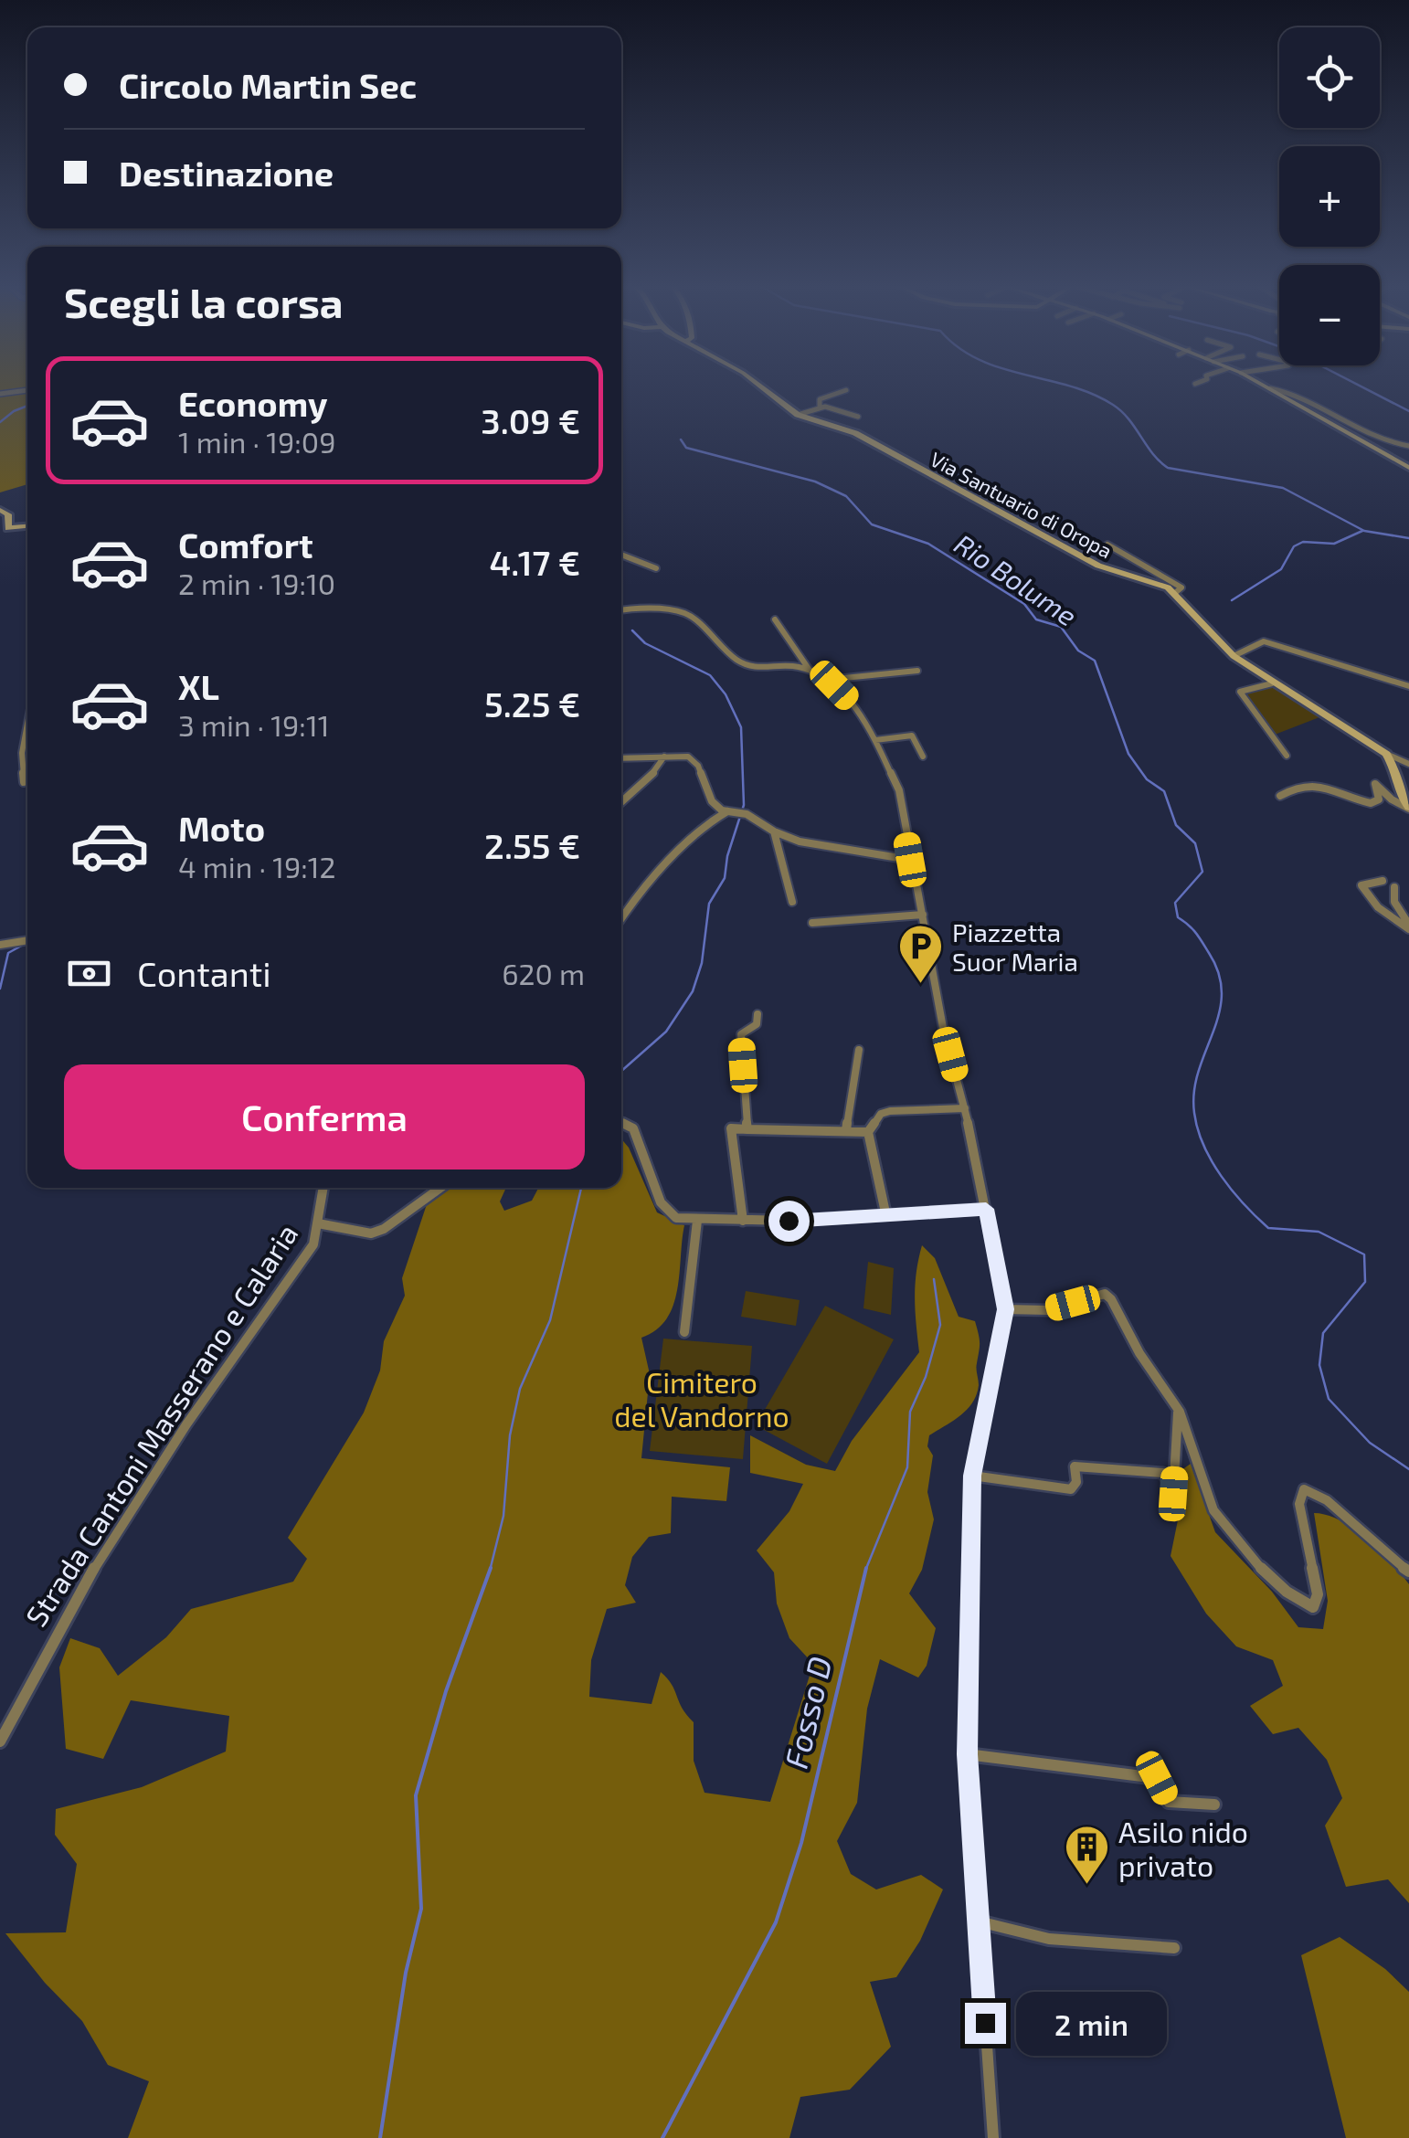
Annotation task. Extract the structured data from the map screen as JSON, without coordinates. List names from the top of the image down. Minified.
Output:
{"streets":{"street":["Via Santuario di Oropa","Strada Cantoni Masserano e Calaria"]},"water":["Rio Bolume","Fosso D"],"parks":["Cimitero del Vandorno"],"places":{"parking":["Piazzetta Suor Maria"],"building":["Asilo nido privato"]},"page":{"map_buttons":["+","−"],"banner":["Circolo Martin Sec","Destinazione"],"heading":"Scegli la corsa","list":[{"name":"Economy","note":"1 min · 19:09","value":"3.09 €"},{"name":"Comfort","note":"2 min · 19:10","value":"4.17 €"},{"name":"XL","note":"3 min · 19:11","value":"5.25 €"},{"name":"Moto","note":"4 min · 19:12","value":"2.55 €"}],"pay":["Contanti","620 m"],"buttons":"Conferma","bubble":"2 min"}}
